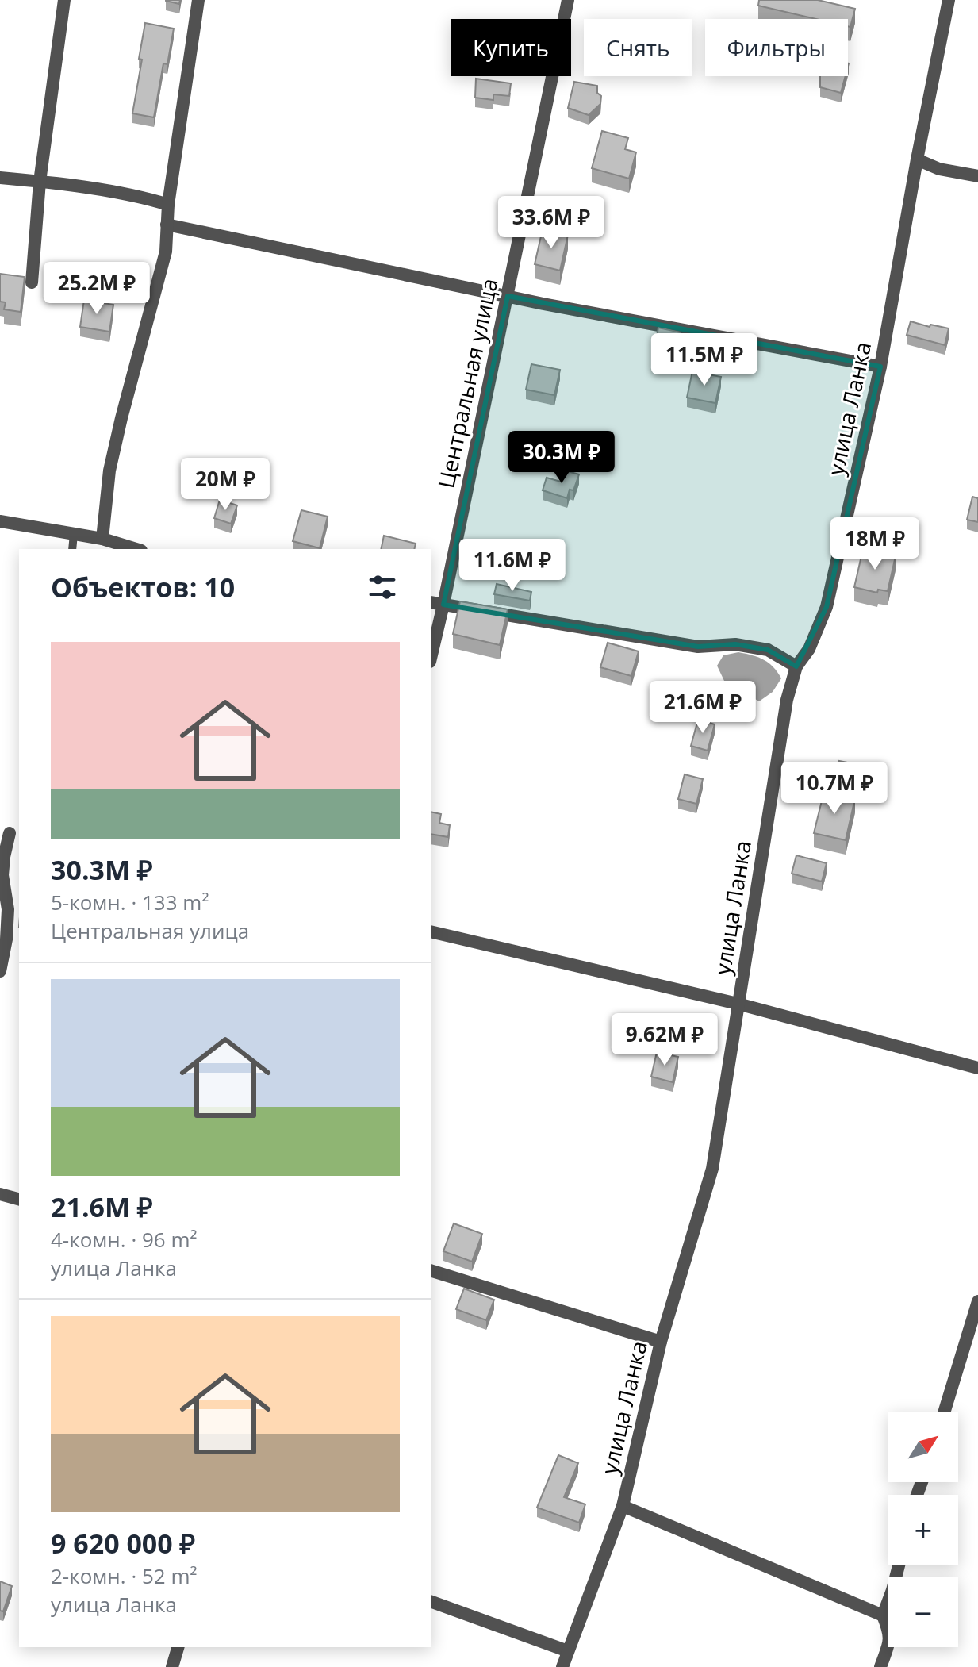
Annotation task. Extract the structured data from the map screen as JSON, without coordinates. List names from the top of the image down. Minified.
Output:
{"streets":{"street":["Центральная улица","улица Ланка"]},"north":"top right","page":{"chip":["Купить","Снять","Фильтры"],"price":["33.6M ₽","25.2M ₽","11.5M ₽","30.3M ₽","20M ₽","18M ₽","11.6M ₽","21.6M ₽","10.7M ₽","9.62M ₽"],"heading":"Объектов: 10","list":[{"name":"30.3M ₽","note":"5-комн. · 133 m² · Центральная улица"},{"name":"21.6M ₽","note":"4-комн. · 96 m² · улица Ланка"},{"name":"9 620 000 ₽","note":"2-комн. · 52 m² · улица Ланка"}],"map_buttons":["+","−"]}}
